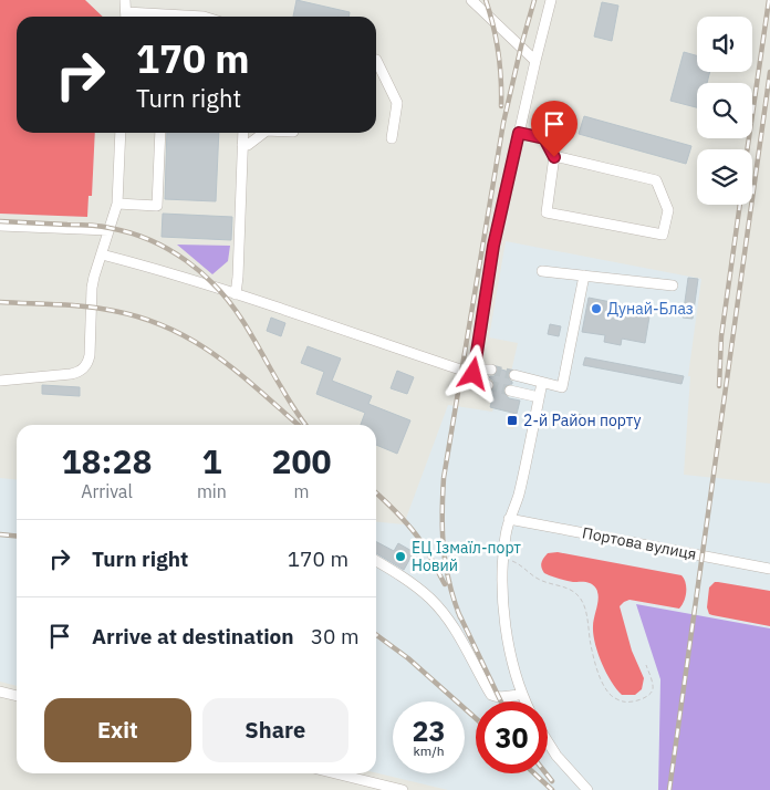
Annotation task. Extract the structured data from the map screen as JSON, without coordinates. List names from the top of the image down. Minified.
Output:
{"streets":{"street":["Портова вулиця"]},"places":{"other":["Дунай-Блаз","ЕЦ Ізмаїл-порт Новий"],"transit":["2-й Район порту"]},"page":{"turn":["170 m","Turn right"],"eta":["18:28","Arrival","1","min","200","m"],"list":[{"name":"Turn right","value":"170 m"},{"name":"Arrive at destination","value":"30 m"}],"buttons":["Exit","Share"],"speed":"23 km/h","limit":"30"}}
